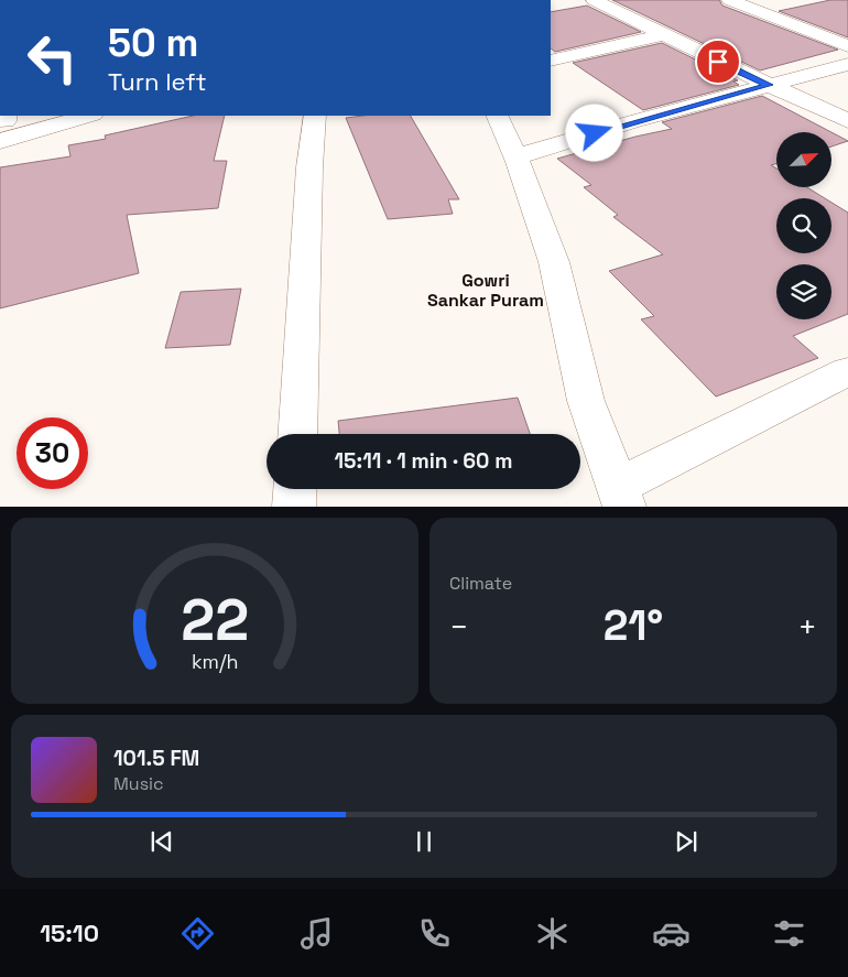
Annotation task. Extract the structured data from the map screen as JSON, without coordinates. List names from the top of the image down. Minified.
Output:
{"districts":["Gowri Sankar Puram"],"north":"top right","page":{"turn":["50 m","Turn left"],"limit":"30","trip":"15:11 · 1 min · 60 m","tile":"Climate","heat":["−","21°","+"],"song":["101.5 FM","Music"],"tabs":"15:10","gauge":["22","km/h"]}}
